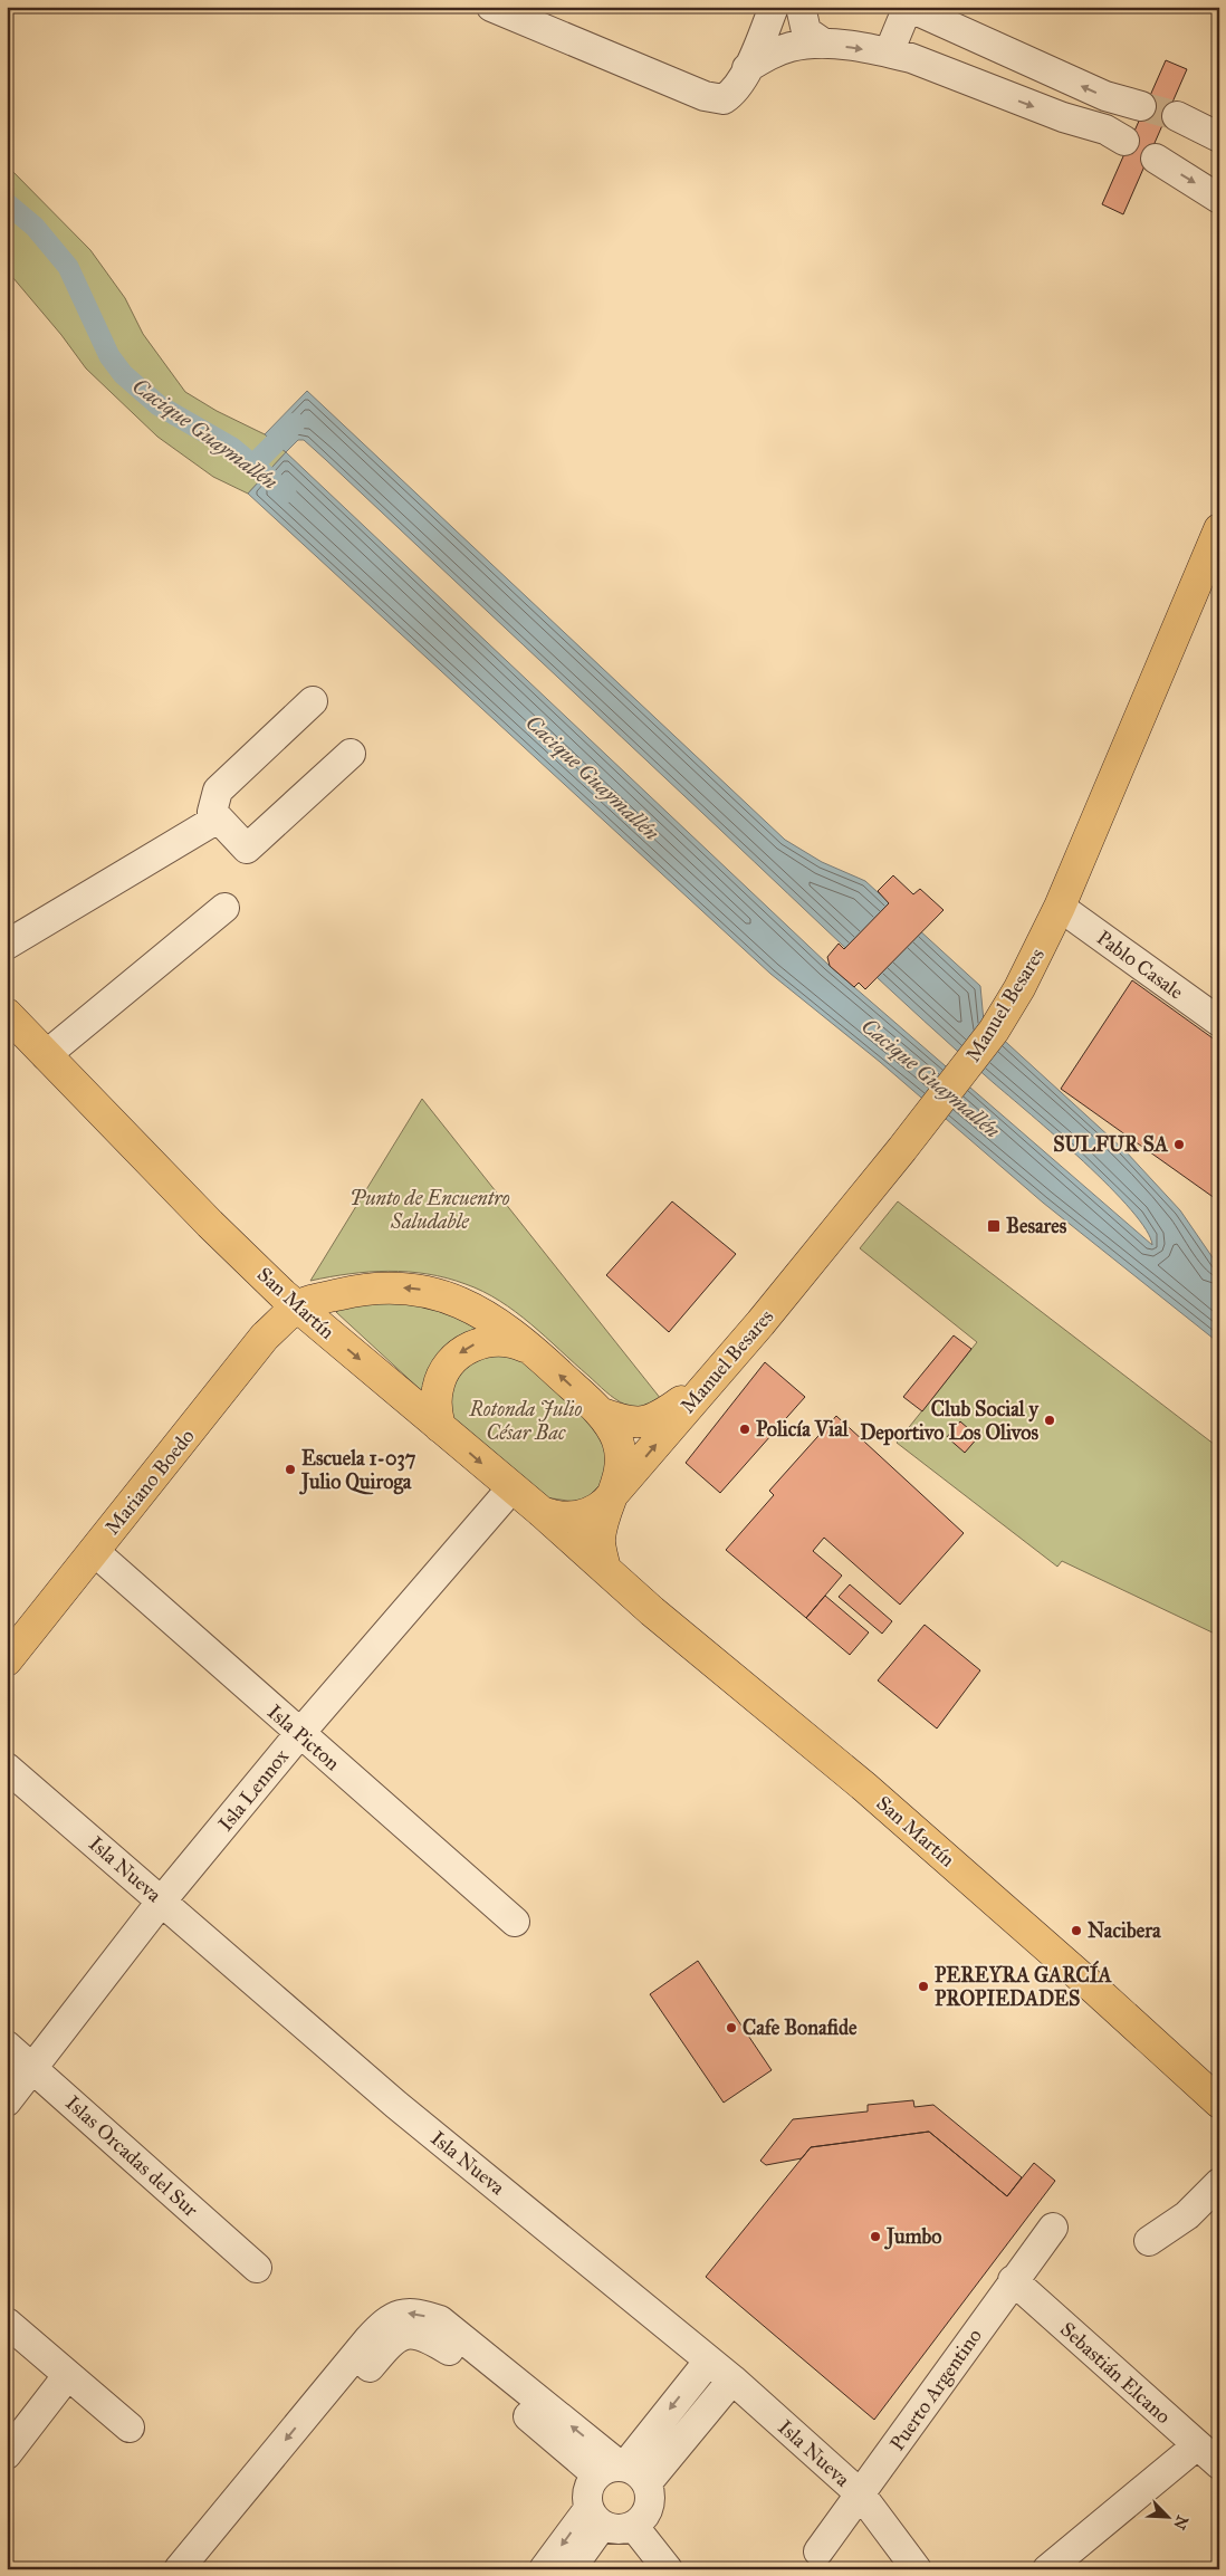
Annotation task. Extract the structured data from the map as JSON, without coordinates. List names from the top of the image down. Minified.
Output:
{"streets":{"main road":["Manuel Besares","San Martín","Mariano Boedo"],"street":["Pablo Casale","Isla Picton","Isla Lennox","Isla Nueva","Islas Orcadas del Sur","Sebastián Elcano","Puerto Argentino"]},"crossings":[["Pablo Casale","Manuel Besares"],["Manuel Besares","San Martín"],["Manuel Besares","Isla Lennox"],["San Martín","Mariano Boedo"],["San Martín","Isla Lennox"],["Mariano Boedo","Isla Picton"],["Isla Picton","Isla Lennox"],["Isla Lennox","Isla Nueva"],["Isla Lennox","Islas Orcadas del Sur"],["Isla Nueva","Puerto Argentino"],["Sebastián Elcano","Puerto Argentino"]],"water":["Cacique Guaymallén"],"parks":["Punto de Encuentro Saludable","Rotonda Julio César Bac"],"places":{"other":["SULFUR SA","Club Social y Deportivo Los Olivos","Policía Vial","Escuela 1-037 Julio Quiroga","Nacibera","PEREYRA GARCÍA PROPIEDADES","Cafe Bonafide","Jumbo"],"transit":["Besares"]},"north":"bottom right"}
